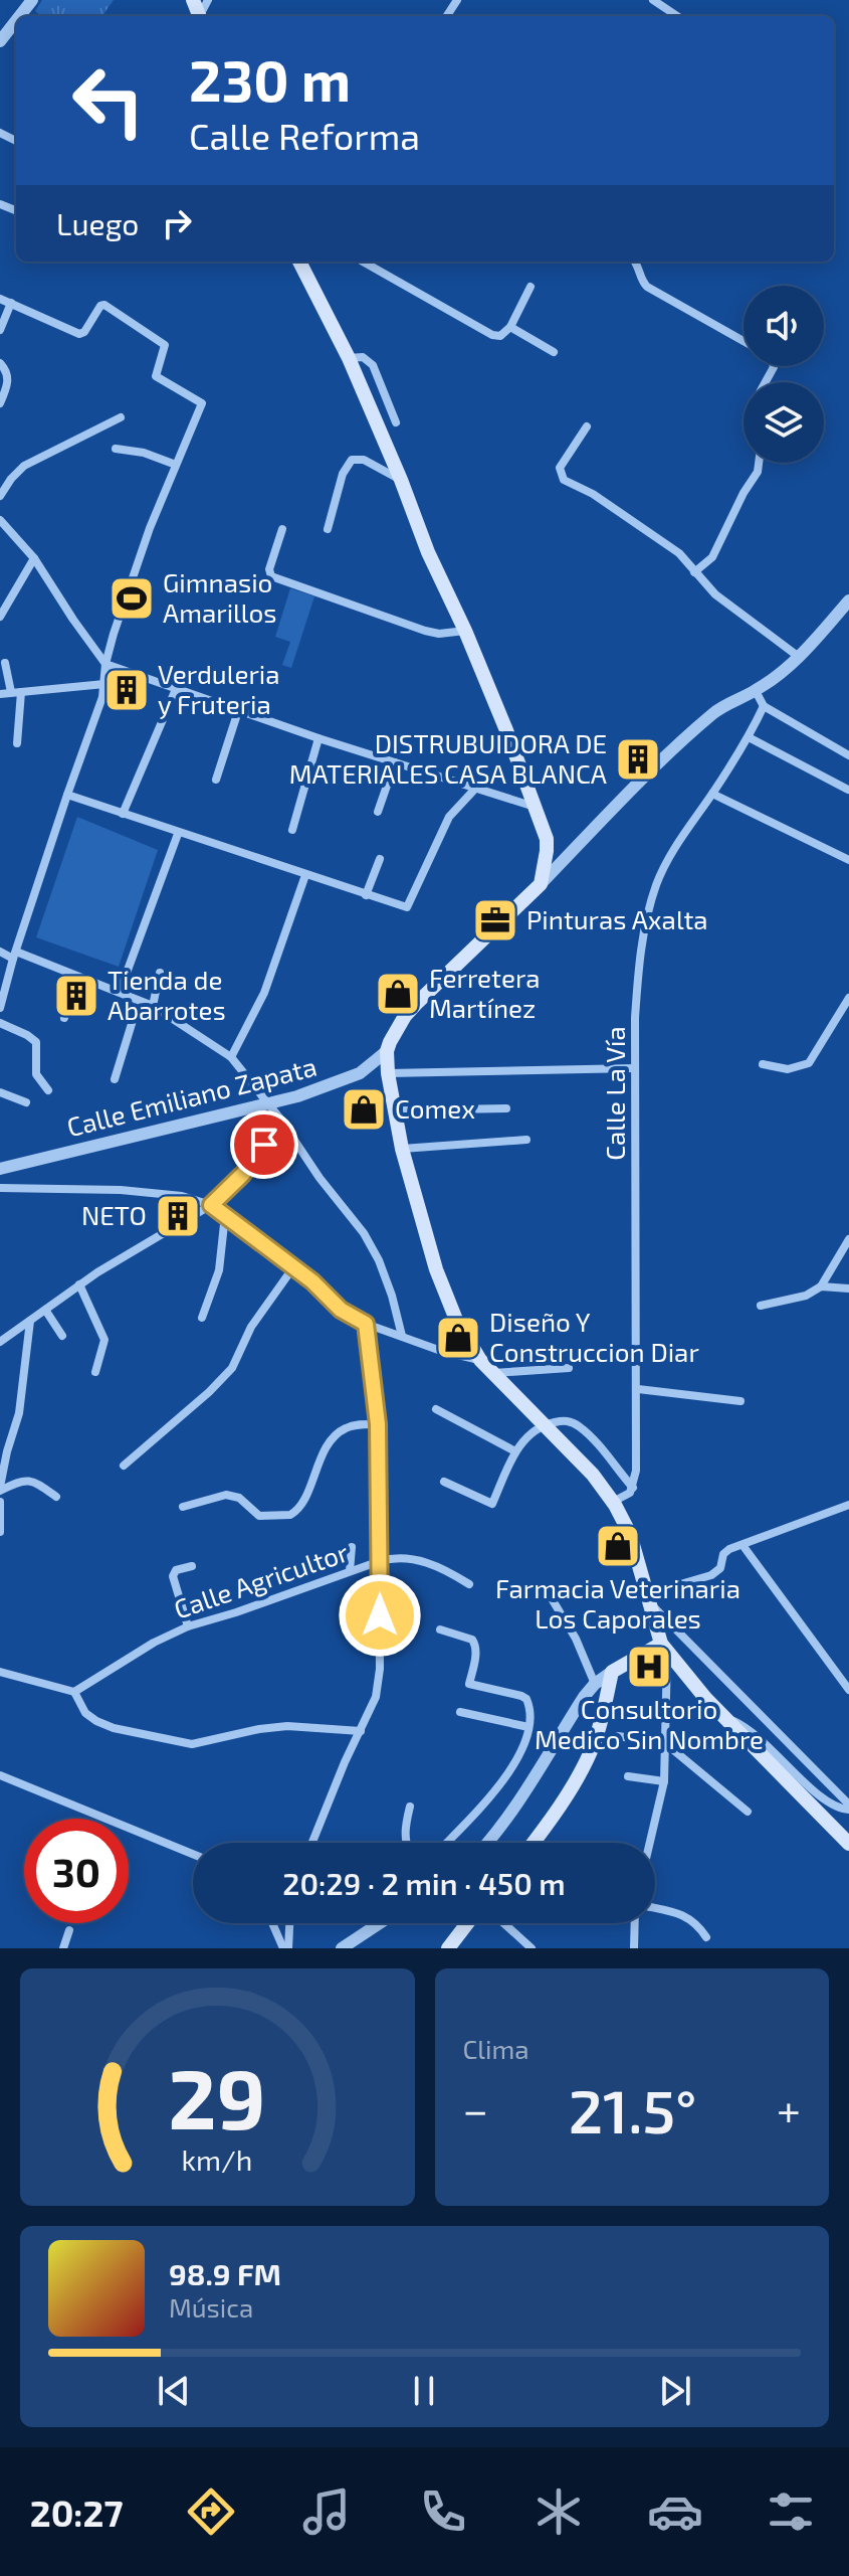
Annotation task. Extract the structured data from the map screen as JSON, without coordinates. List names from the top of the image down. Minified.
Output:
{"streets":{"street":["Calle La Vía","Calle Emiliano Zapata","Calle Agricultor"]},"places":{"sports":["Gimnasio Amarillos"],"building":["Verduleria y Fruteria","DISTRUBUIDORA DE MATERIALES CASA BLANCA","Tienda de Abarrotes","NETO"],"office":["Pinturas Axalta"],"shop":["Ferretera Martínez","Comex","Diseño Y Construccion Diar","Farmacia Veterinaria Los Caporales"],"hospital":["Consultorio Medico Sin Nombre"]},"page":{"turn":["230 m","Calle Reforma"],"then":"Luego","limit":"30","trip":"20:29 · 2 min · 450 m","tile":"Clima","heat":["−","21.5°","+"],"song":["98.9 FM","Música"],"tabs":"20:27","gauge":["29","km/h"]}}
